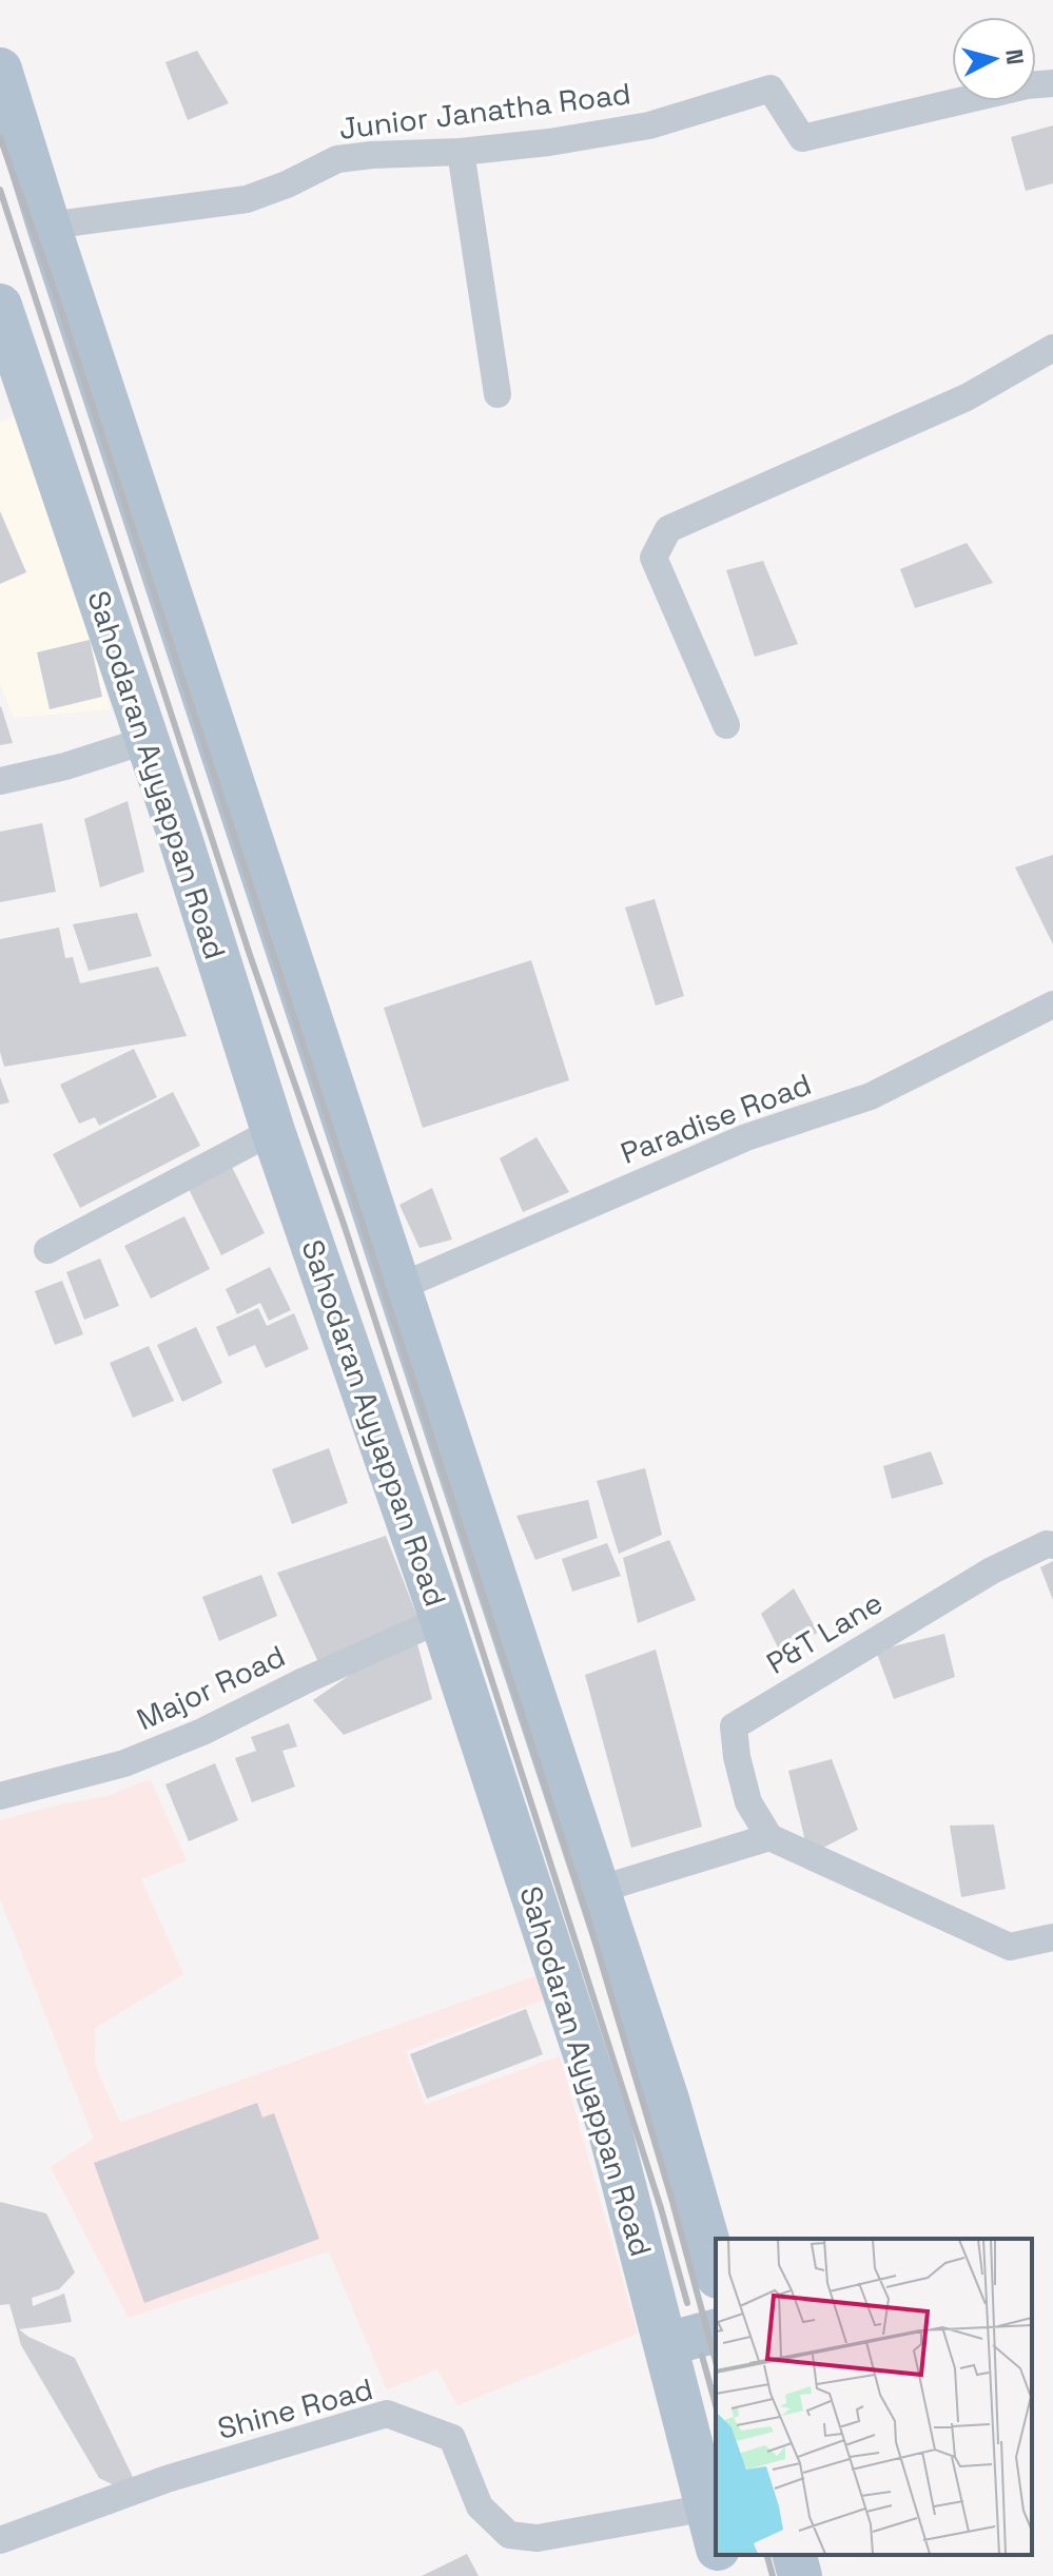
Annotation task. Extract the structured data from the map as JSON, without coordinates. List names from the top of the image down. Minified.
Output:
{"streets":{"main road":["Sahodaran Ayyappan Road"],"street":["Junior Janatha Road","Paradise Road","P&T Lane","Major Road","Shine Road"]},"crossings":[["Sahodaran Ayyappan Road","Major Road"],["Sahodaran Ayyappan Road","Shine Road"]],"north":"right"}
